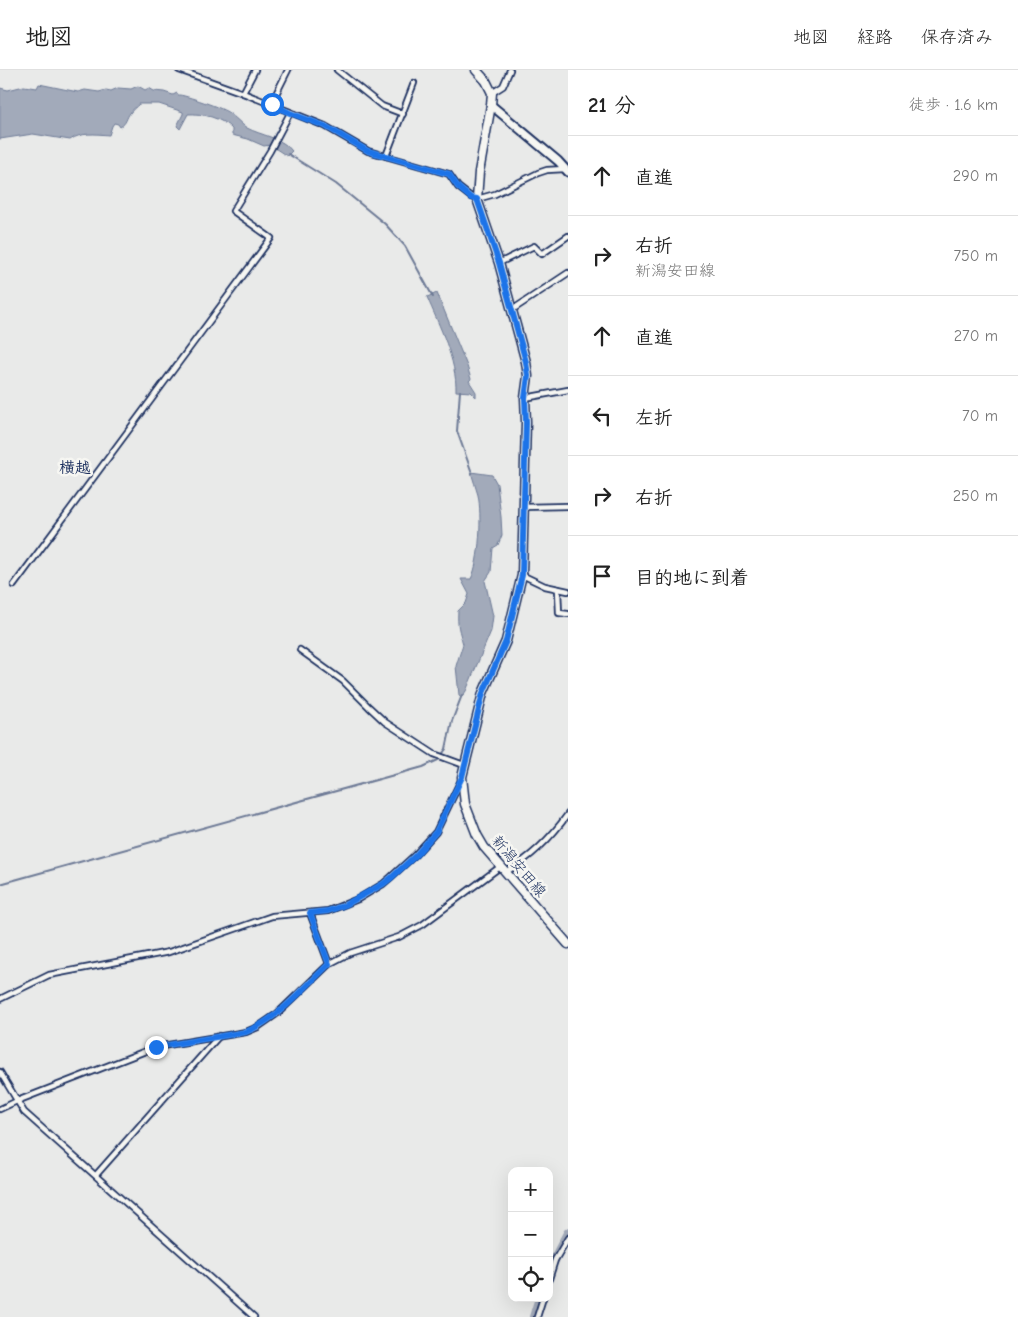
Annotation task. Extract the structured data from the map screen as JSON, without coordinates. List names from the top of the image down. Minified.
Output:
{"streets":{"main road":["新潟安田線"]},"districts":["横越"],"page":{"header":"地図","nav":["地図","経路","保存済み"],"heading":["21 分","徒歩 · 1.6 km"],"list":[["直進","290 m"],["右折","新潟安田線","750 m"],["直進","270 m"],["左折","70 m"],["右折","250 m"],"目的地に到着"],"map_buttons":["+","−"]}}
